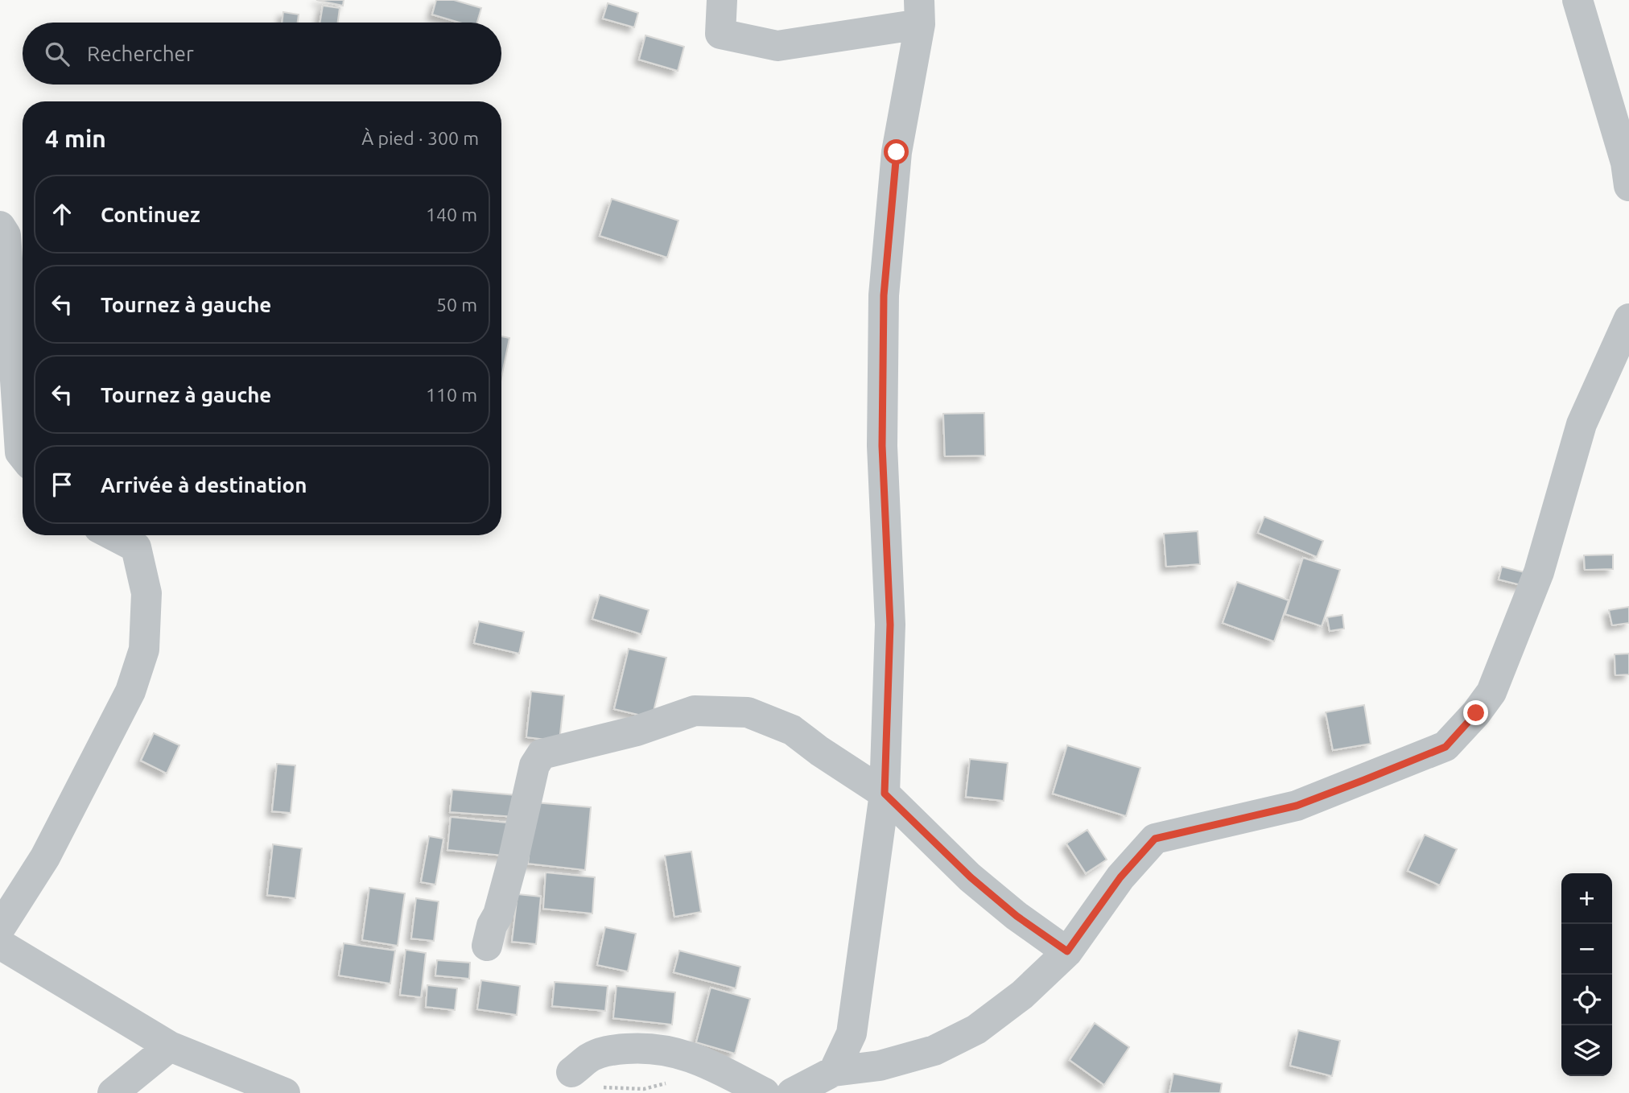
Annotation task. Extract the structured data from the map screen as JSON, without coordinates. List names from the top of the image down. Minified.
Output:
{"page":{"search":"Rechercher","heading":["4 min","À pied · 300 m"],"list":[["Continuez","140 m"],["Tournez à gauche","50 m"],["Tournez à gauche","110 m"],"Arrivée à destination"],"map_buttons":["+","−"]}}
